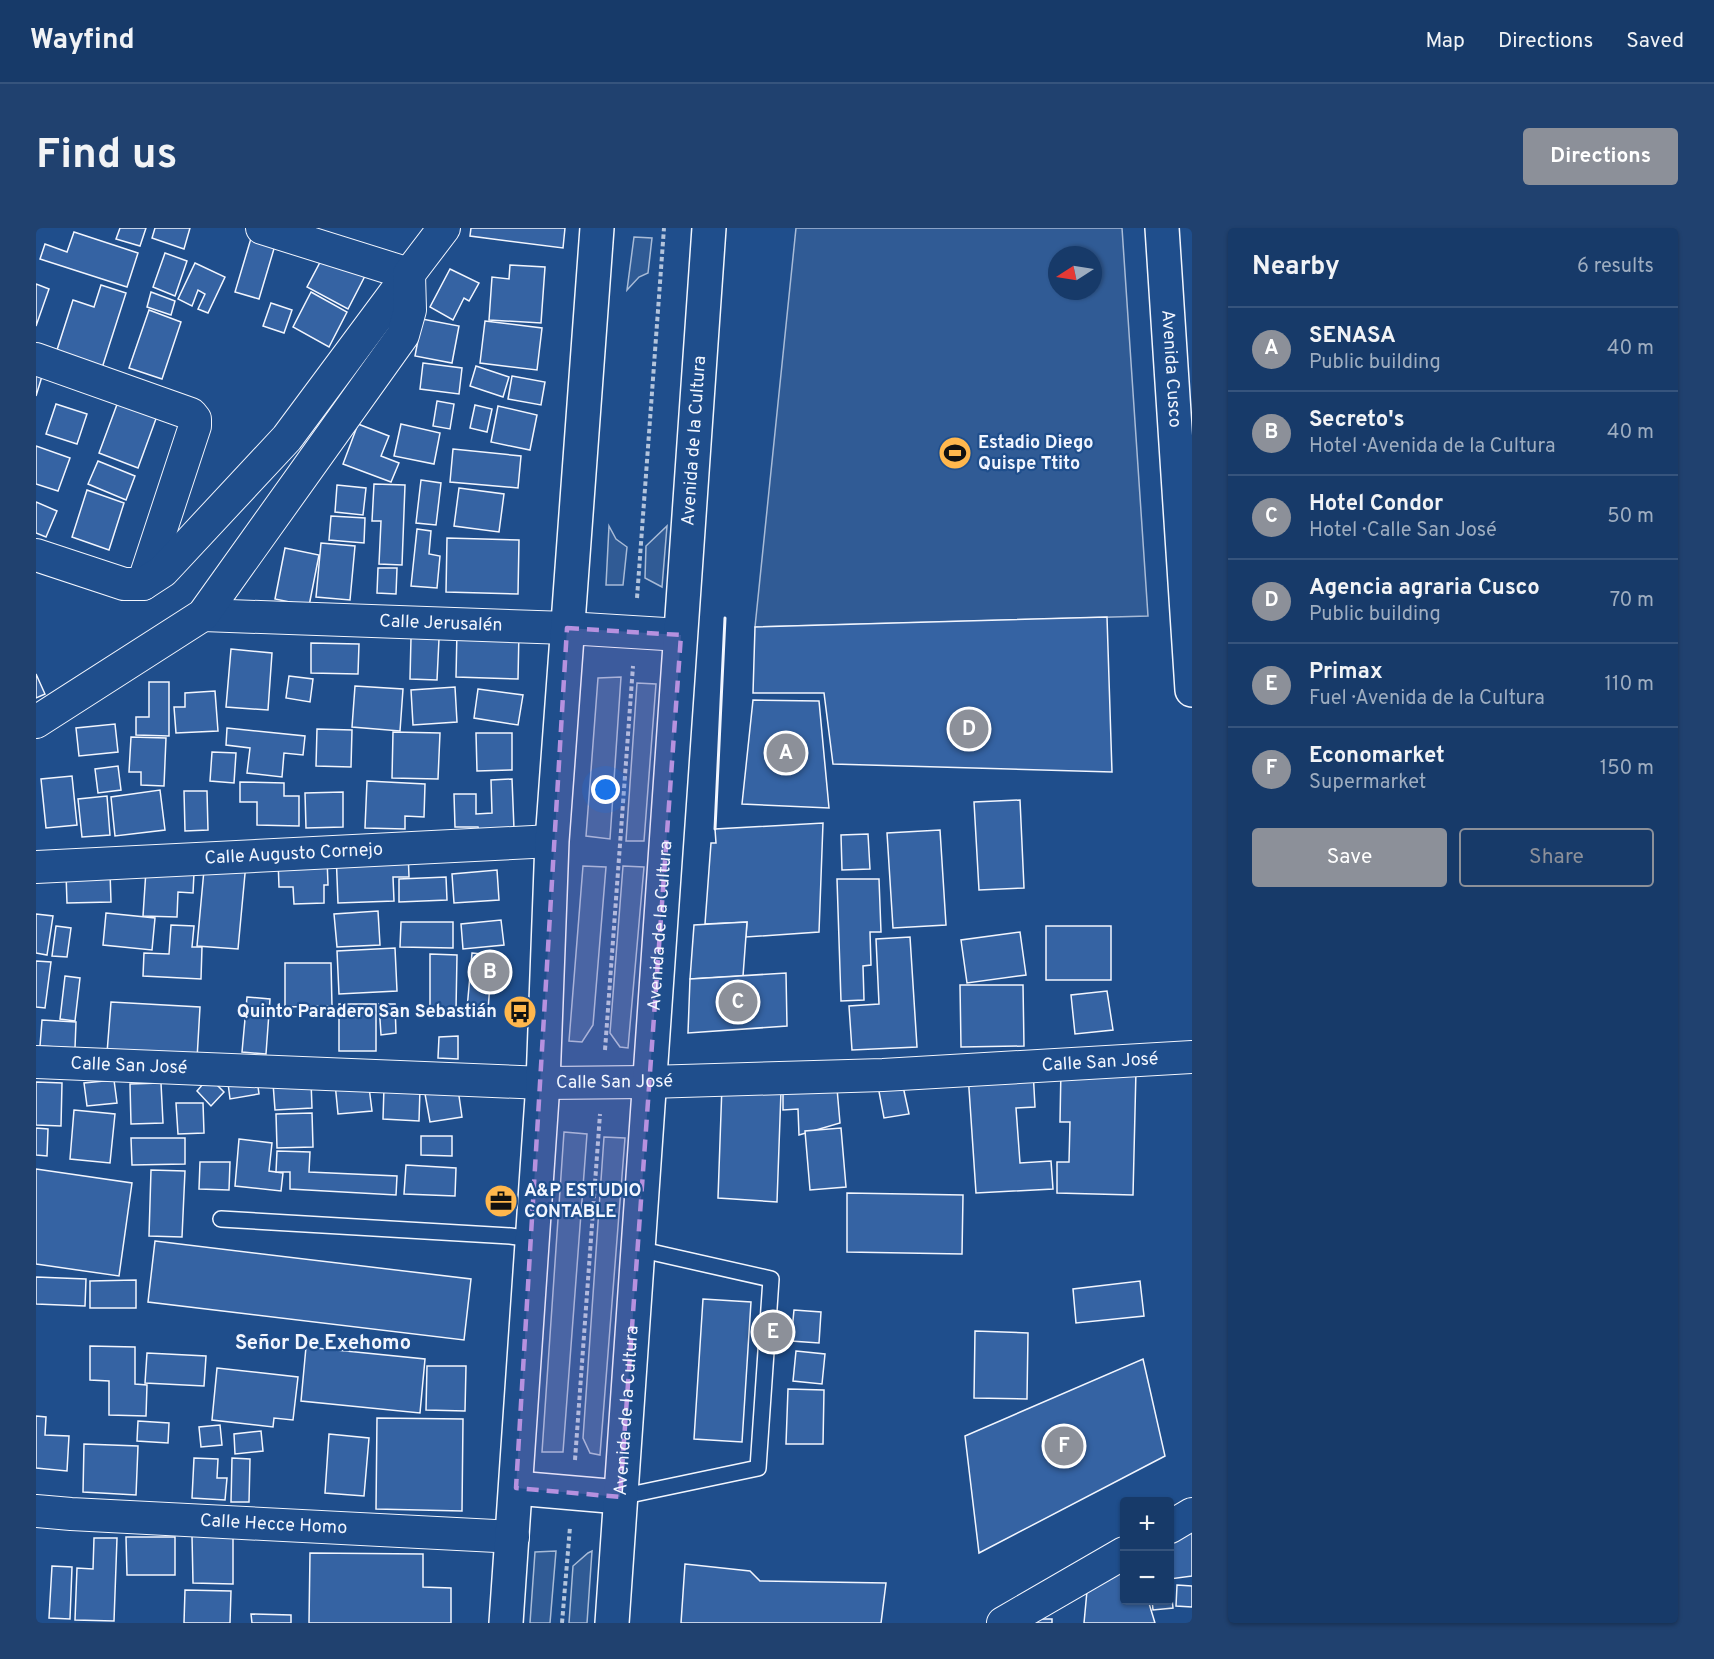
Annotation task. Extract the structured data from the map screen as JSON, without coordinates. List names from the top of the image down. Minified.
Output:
{"streets":{"main road":["Avenida Cusco","Avenida de la Cultura"],"street":["Calle Jerusalén","Calle Augusto Cornejo","Calle San José","Calle Hecce Homo"]},"crossings":[["Avenida de la Cultura","Calle Jerusalén"],["Avenida de la Cultura","Calle San José"]],"districts":["Señor De Exehomo"],"places":{"sports":["Estadio Diego Quispe Ttito"],"bus stop":["Quinto Paradero San Sebastián"],"office":["A&P ESTUDIO CONTABLE"]},"north":"left","page":{"header":"Wayfind","nav":["Map","Directions","Saved"],"buttons":["Directions",["Save","Share"]],"title":"Find us","heading":["Nearby","6 results"],"list":[{"mark":"A","name":"SENASA","note":"Public building","value":"40 m"},{"mark":"B","name":"Secreto's","note":"Hotel · Avenida de la Cultura","value":"40 m"},{"mark":"C","name":"Hotel Condor","note":"Hotel · Calle San José","value":"50 m"},{"mark":"D","name":"Agencia agraria Cusco","note":"Public building","value":"70 m"},{"mark":"E","name":"Primax","note":"Fuel · Avenida de la Cultura","value":"110 m"},{"mark":"F","name":"Economarket","note":"Supermarket","value":"150 m"}],"pins":["D","A","B","C","E","F"],"map_buttons":["+","−"]}}
